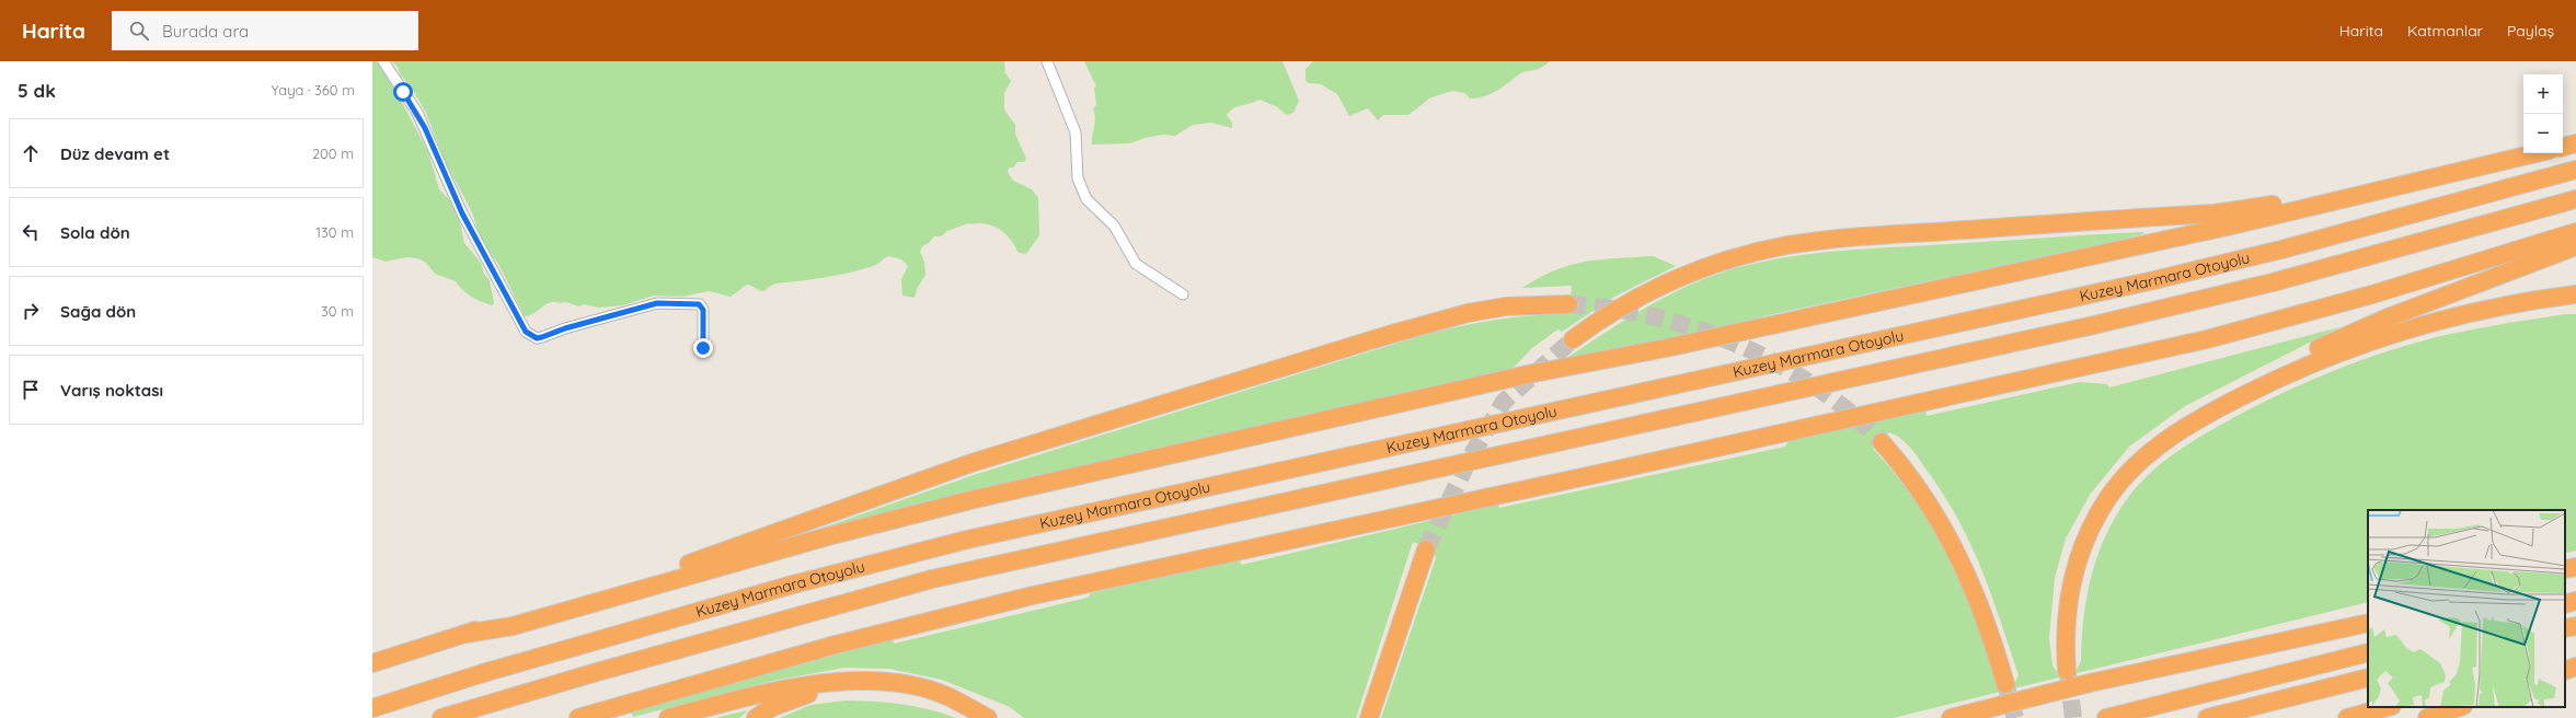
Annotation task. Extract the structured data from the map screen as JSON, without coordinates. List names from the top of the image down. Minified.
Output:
{"streets":{"highway":["Kuzey Marmara Otoyolu"]},"page":{"header":"Harita","search":"Burada ara","nav":["Harita","Katmanlar","Paylaş"],"heading":["5 dk","Yaya · 360 m"],"map_buttons":["+","−"],"list":[["Düz devam et","200 m"],["Sola dön","130 m"],["Sağa dön","30 m"],"Varış noktası"]}}
